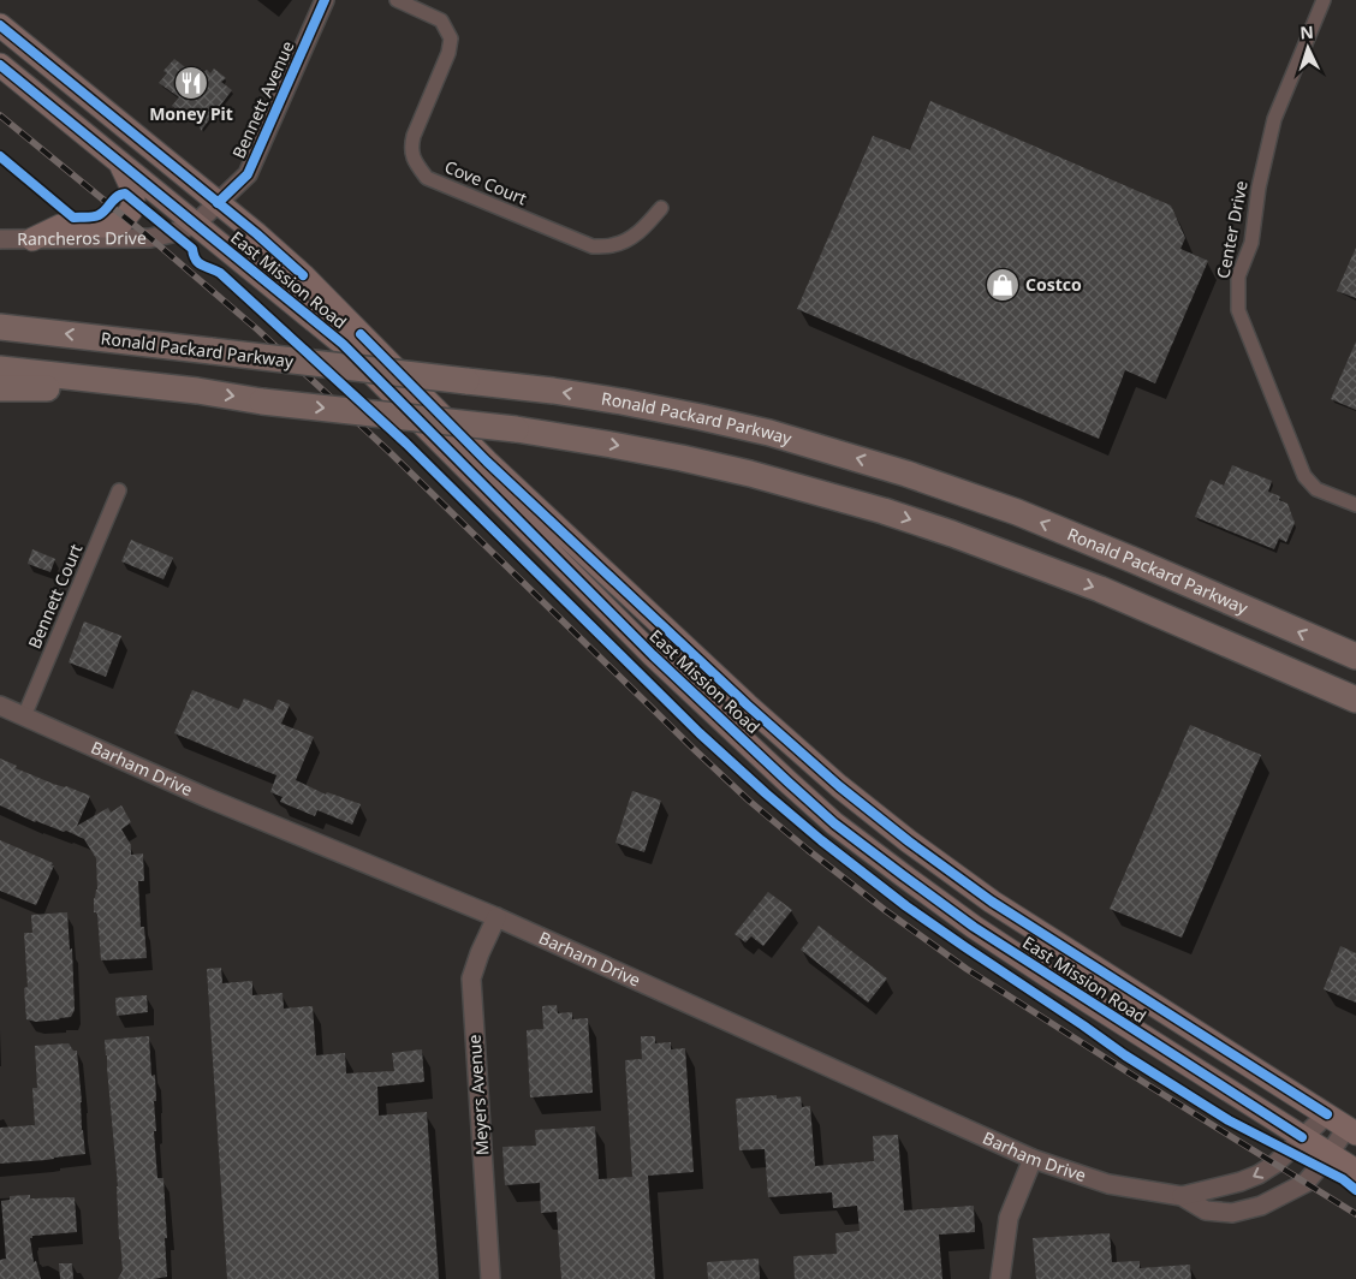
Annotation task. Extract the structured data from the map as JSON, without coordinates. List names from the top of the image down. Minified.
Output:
{"streets":{"highway":["Ronald Packard Parkway"],"main road":["East Mission Road"],"street":["Bennett Avenue","Cove Court","Center Drive","Rancheros Drive","Bennett Court","Barham Drive","Meyers Avenue"]},"crossings":[["Bennett Avenue","Rancheros Drive"],["Bennett Avenue","East Mission Road"],["Rancheros Drive","East Mission Road"],["East Mission Road","Barham Drive"],["Bennett Court","Barham Drive"],["Barham Drive","Meyers Avenue"]],"places":{"restaurant":["Money Pit"],"shop":["Costco"]},"north":"top"}
